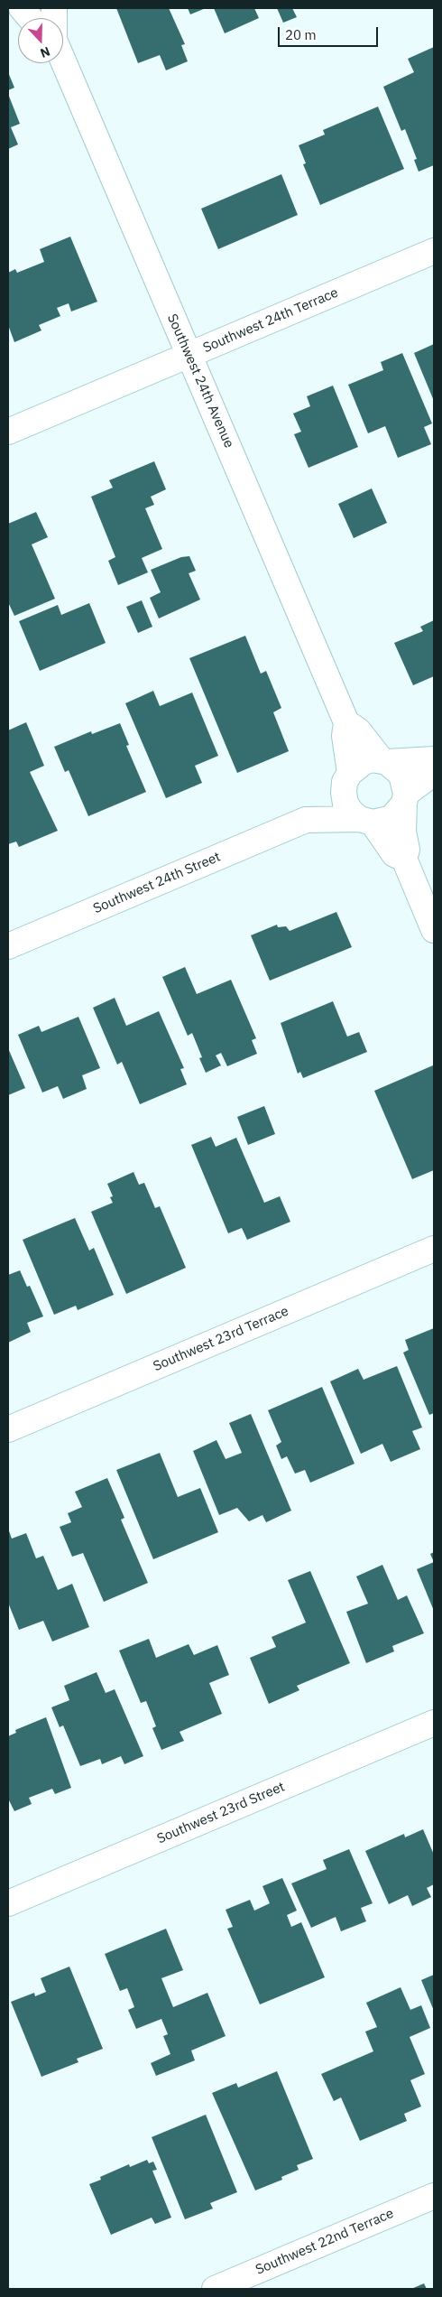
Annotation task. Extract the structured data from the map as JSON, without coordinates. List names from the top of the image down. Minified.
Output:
{"streets":{"street":["Southwest 24th Terrace","Southwest 24th Avenue","Southwest 24th Street","Southwest 23rd Terrace","Southwest 23rd Street","Southwest 22nd Terrace"]},"crossings":[["Southwest 24th Terrace","Southwest 24th Avenue"],["Southwest 24th Avenue","Southwest 24th Street"]],"scale_bar":"20 m","north":"bottom"}
